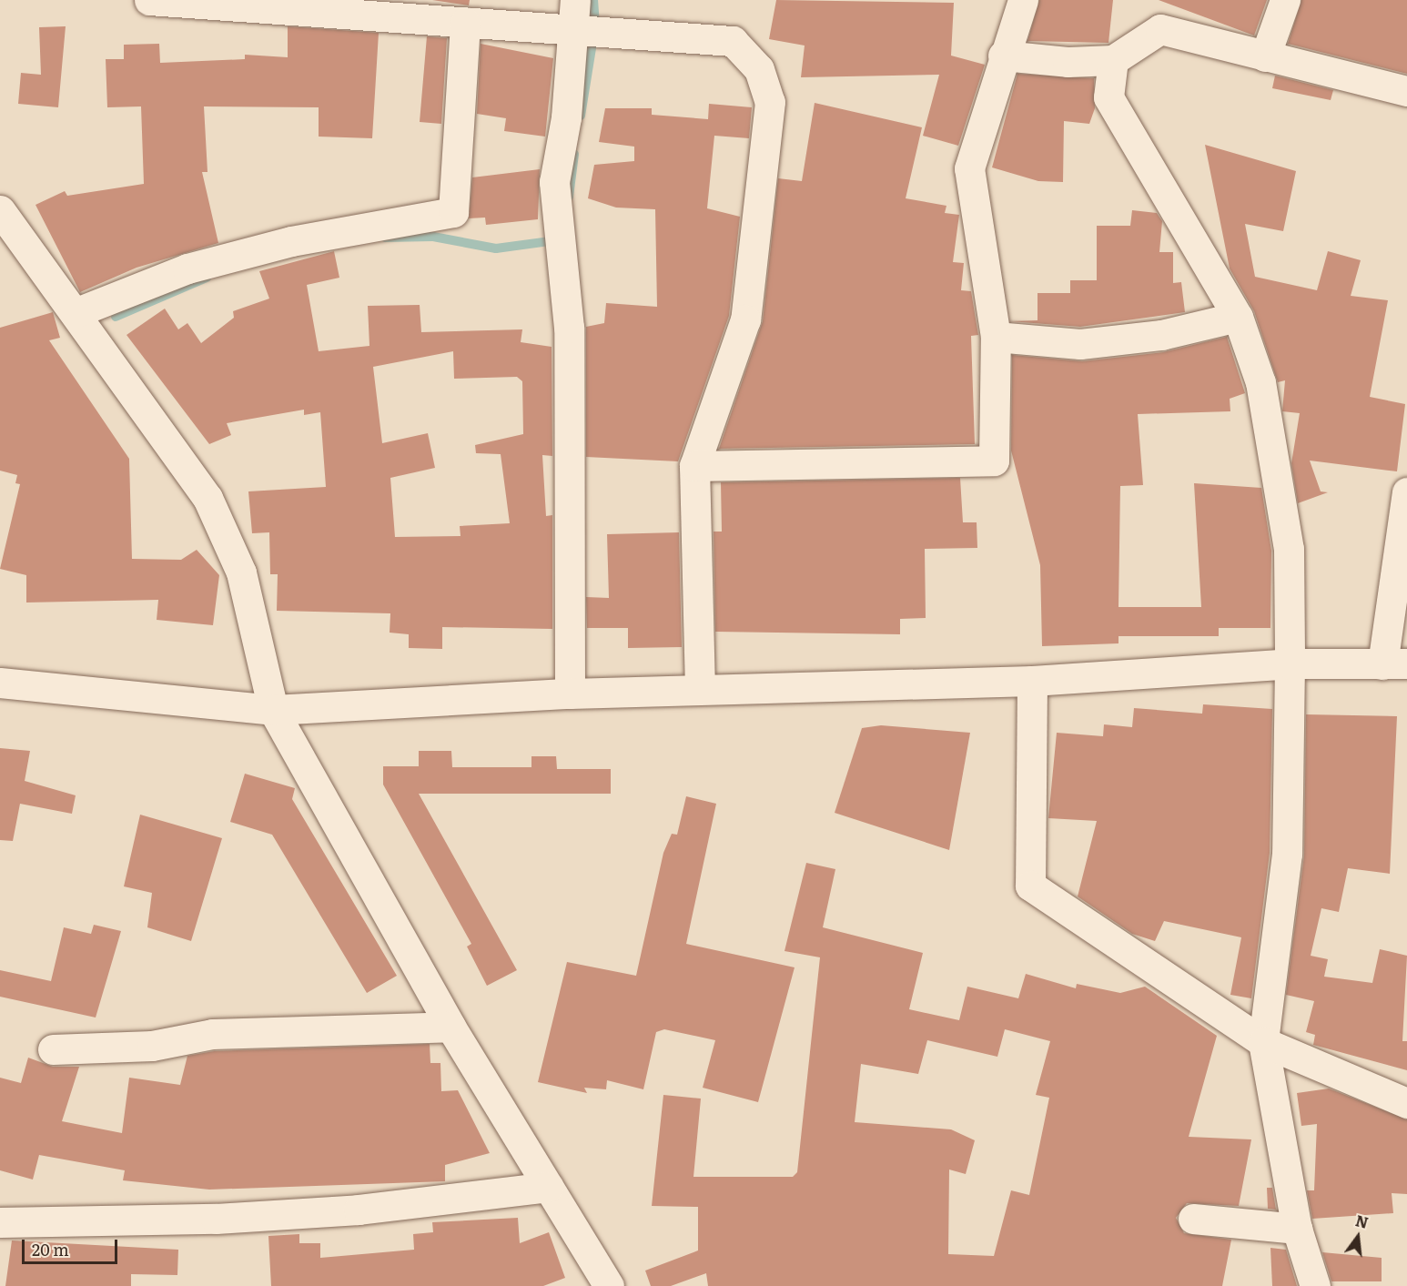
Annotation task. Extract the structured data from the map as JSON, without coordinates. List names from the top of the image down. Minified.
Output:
{"scale_bar":"20 m","north":"top"}
